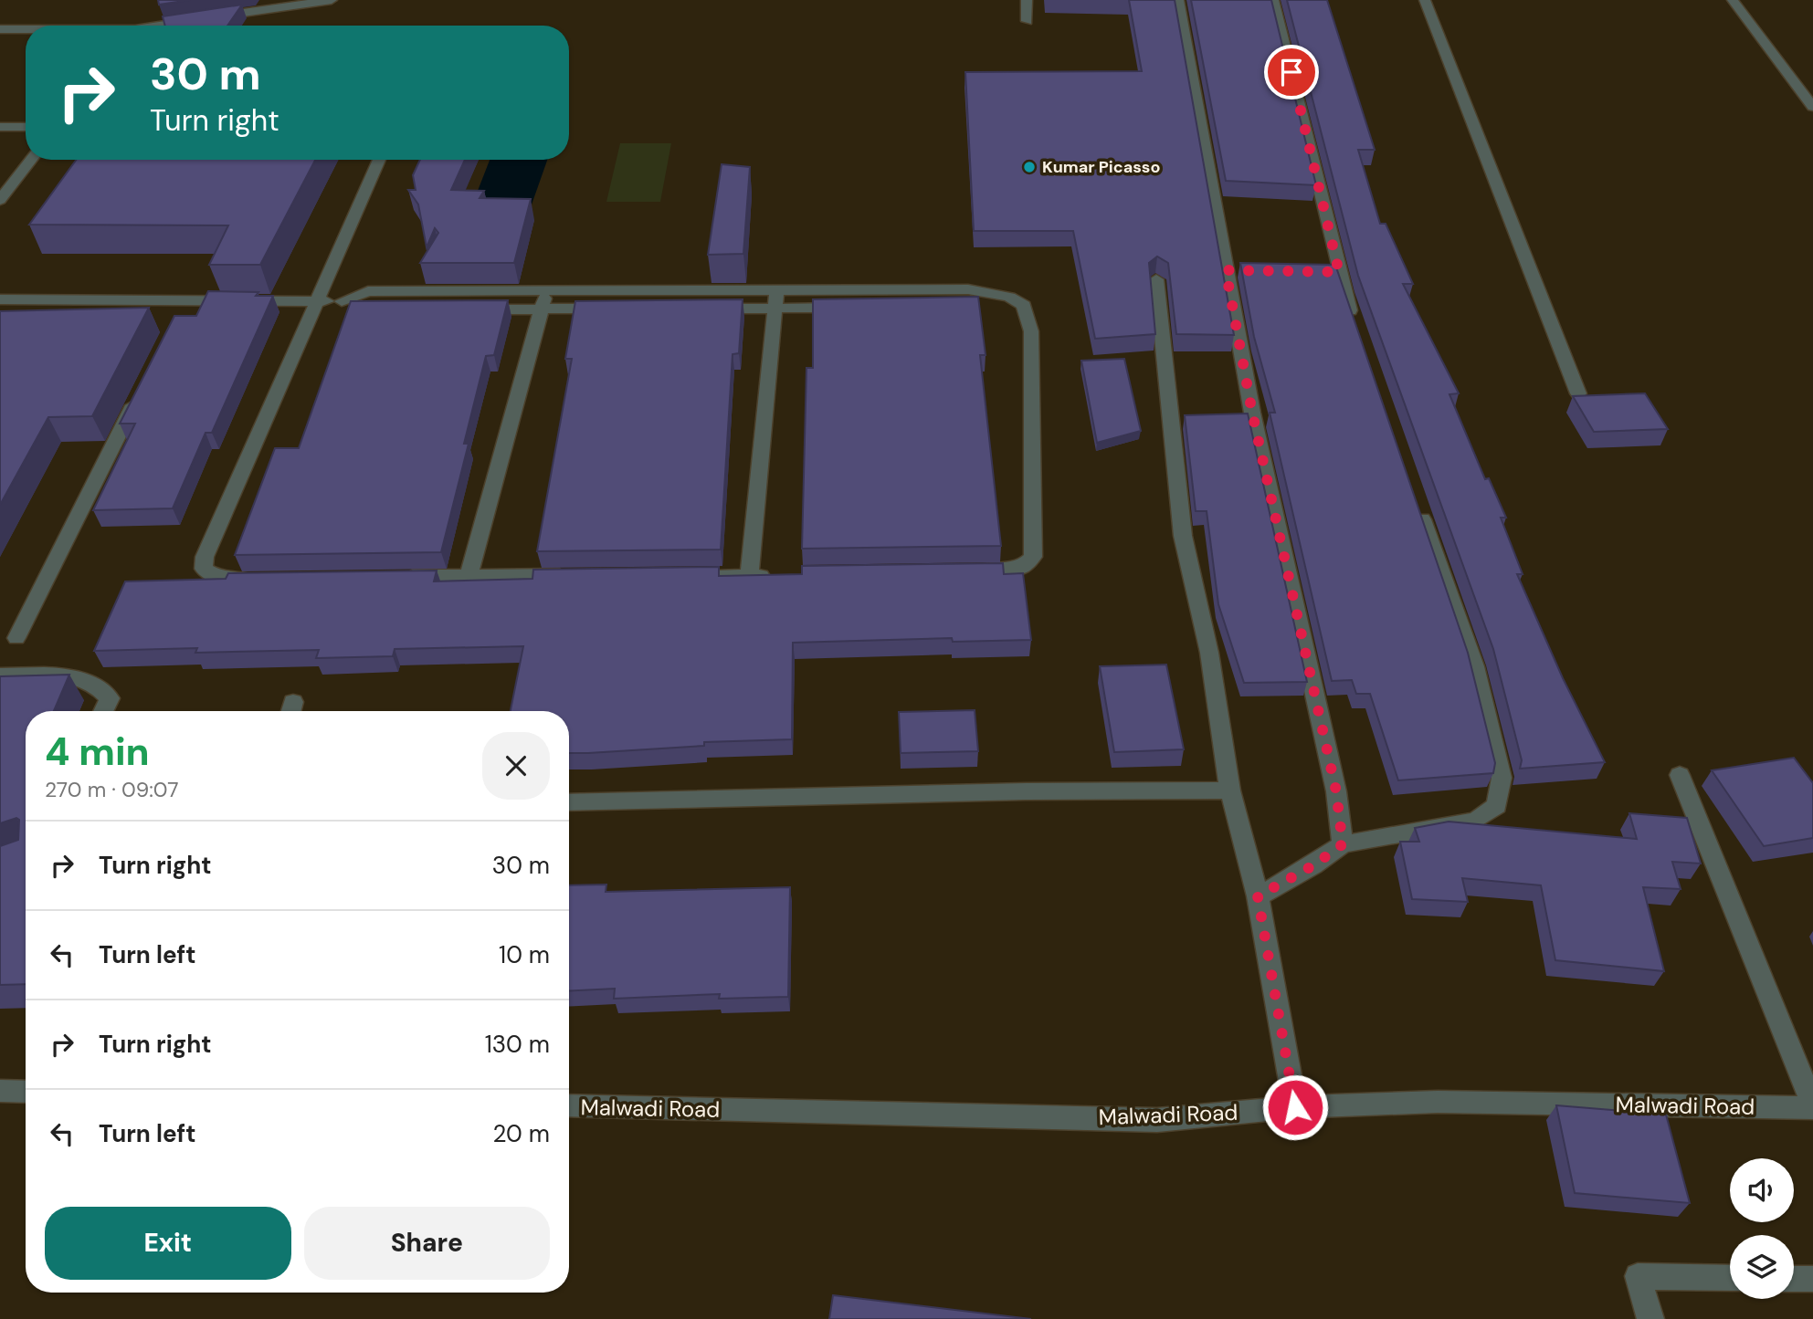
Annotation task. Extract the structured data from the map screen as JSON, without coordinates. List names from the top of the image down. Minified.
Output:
{"streets":{"street":["Malwadi Road"]},"places":["Kumar Picasso"],"page":{"turn":["30 m","Turn right"],"heading":["4 min","270 m · 09:07"],"list":[{"name":"Turn right","value":"30 m"},{"name":"Turn left","value":"10 m"},{"name":"Turn right","value":"130 m"},{"name":"Turn left","value":"20 m"}],"buttons":["Exit","Share"]}}
